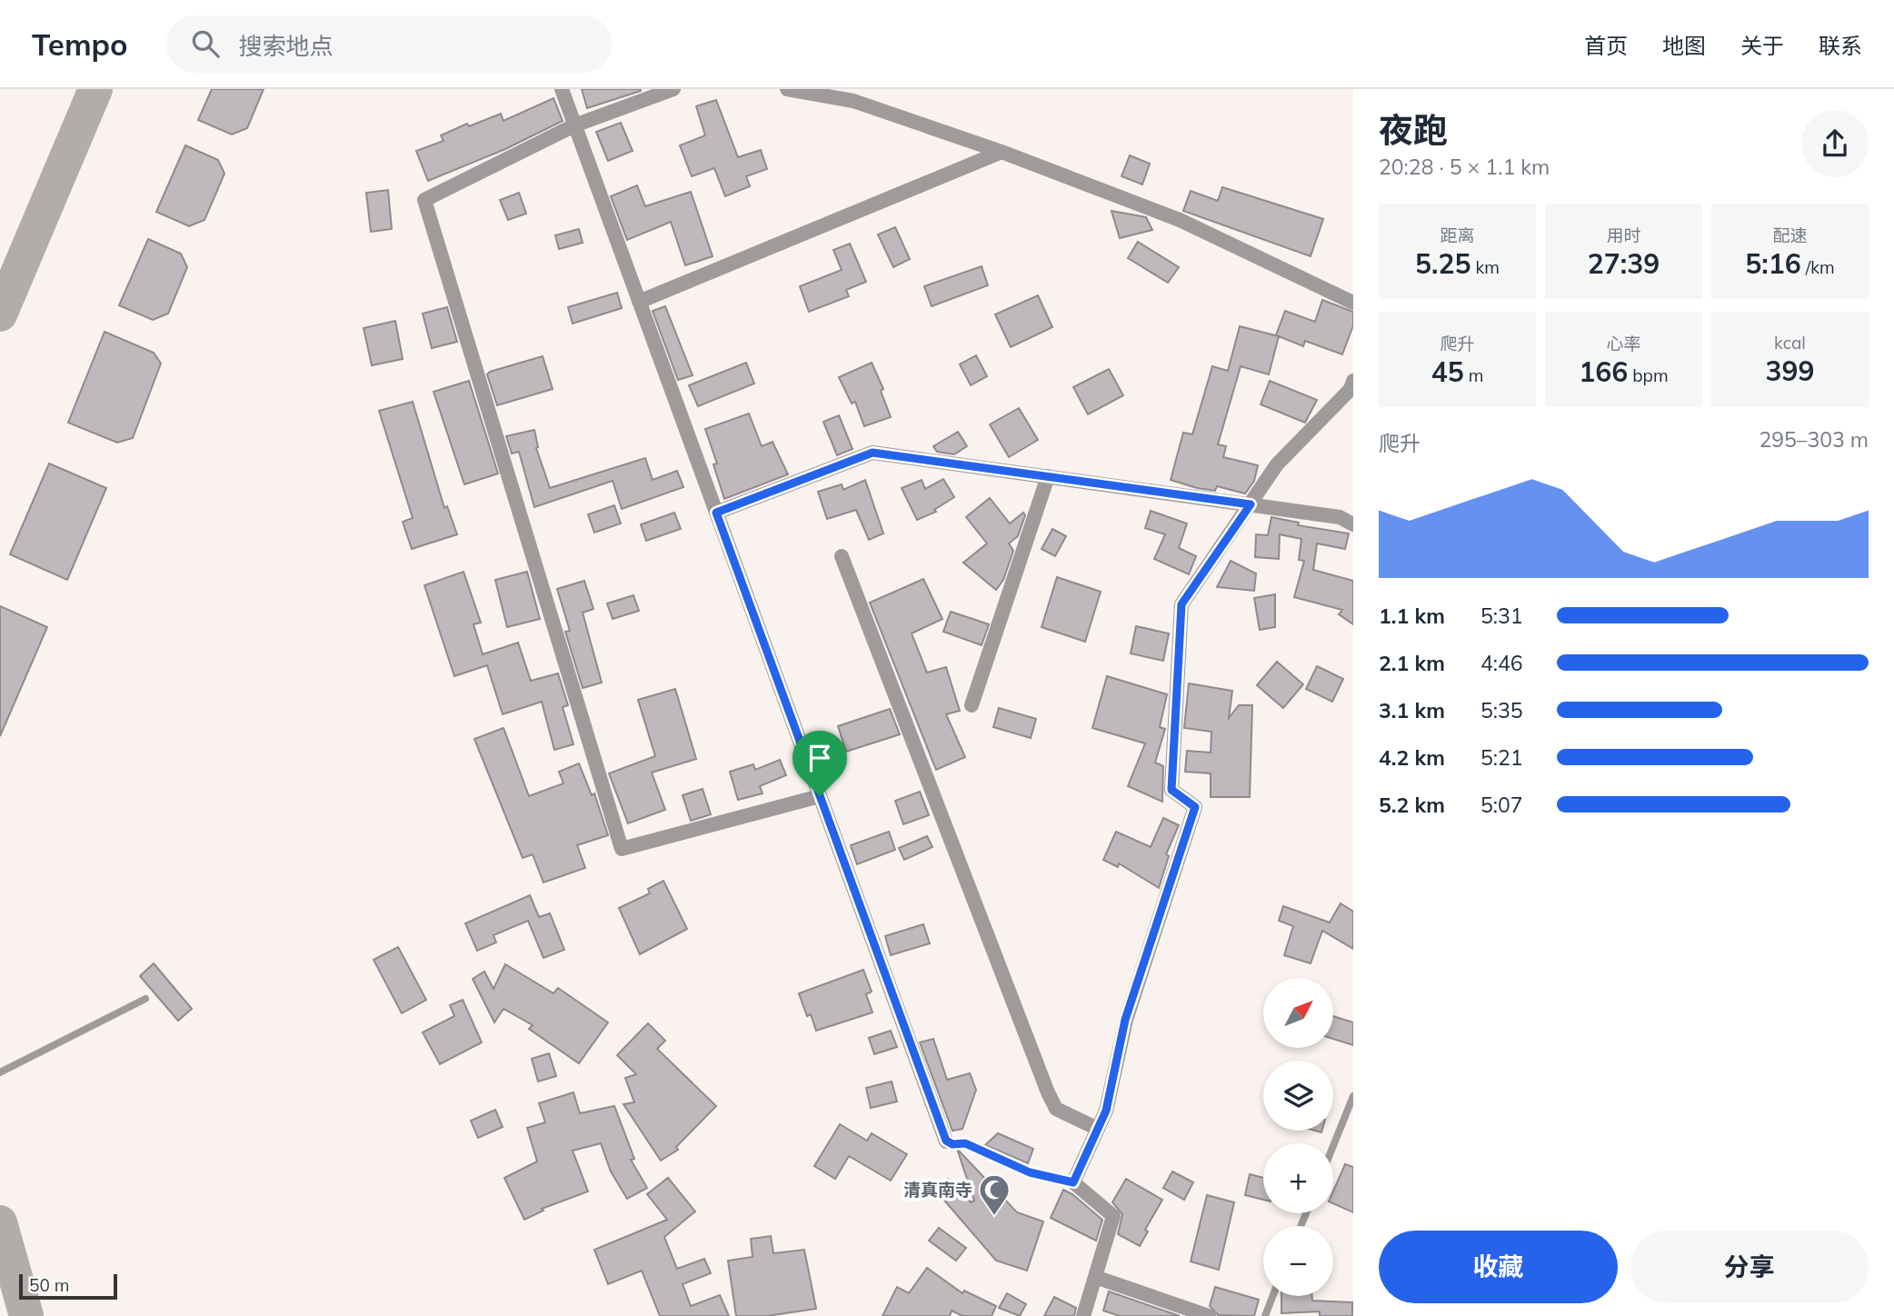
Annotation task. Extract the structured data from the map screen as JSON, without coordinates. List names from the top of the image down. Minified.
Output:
{"places":{"mosque":["清真南寺"]},"scale_bar":"50 m","north":"top right","page":{"header":"Tempo","search":"搜索地点","nav":["首页","地图","关于","联系"],"heading":["夜跑","20:28 · 5 × 1.1 km"],"stats":[["距离","5.25 km"],["用时","27:39"],["配速","5:16 /km"],["爬升","45 m"],["心率","166 bpm"],["kcal","399"]],"chart":["爬升","295–303 m"],"list":[{"name":"1.1 km","note":"5:31"},{"name":"2.1 km","note":"4:46"},{"name":"3.1 km","note":"5:35"},{"name":"4.2 km","note":"5:21"},{"name":"5.2 km","note":"5:07"}],"map_buttons":["+","−"],"buttons":["收藏","分享"],"scale":"50 m"}}
